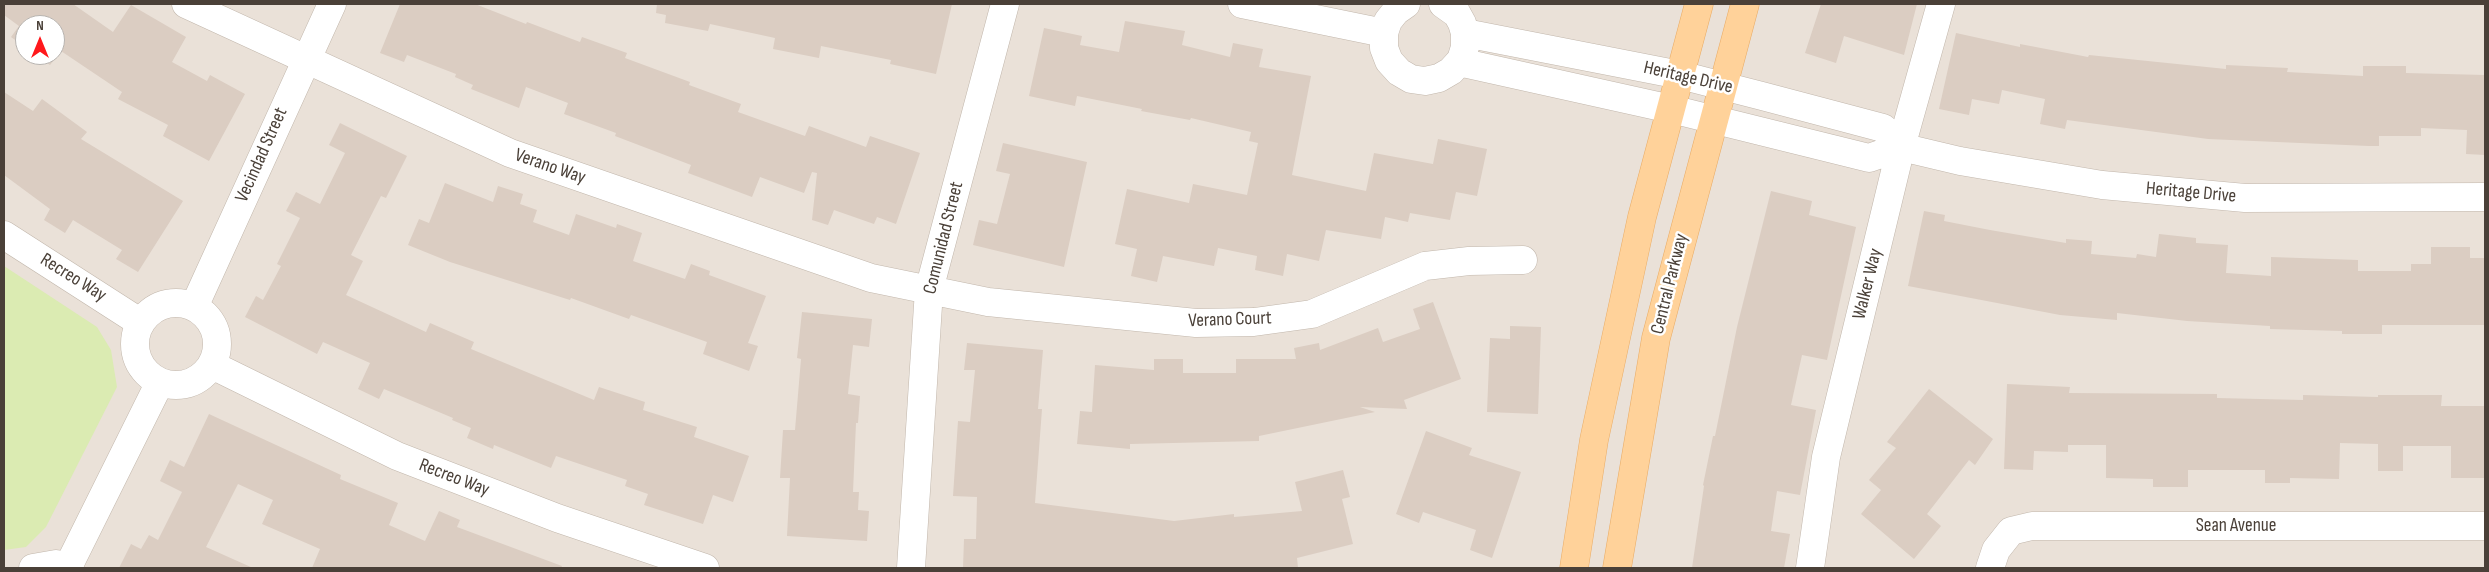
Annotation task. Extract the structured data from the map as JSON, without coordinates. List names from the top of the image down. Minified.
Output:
{"streets":{"main road":["Central Parkway"],"street":["Heritage Drive","Vecindad Street","Verano Way","Comunidad Street","Recreo Way","Walker Way","Verano Court","Sean Avenue"]},"crossings":[["Heritage Drive","Central Parkway"],["Heritage Drive","Walker Way"],["Vecindad Street","Verano Way"],["Vecindad Street","Recreo Way"],["Verano Way","Comunidad Street"],["Verano Way","Verano Court"],["Comunidad Street","Verano Court"]],"north":"top"}
